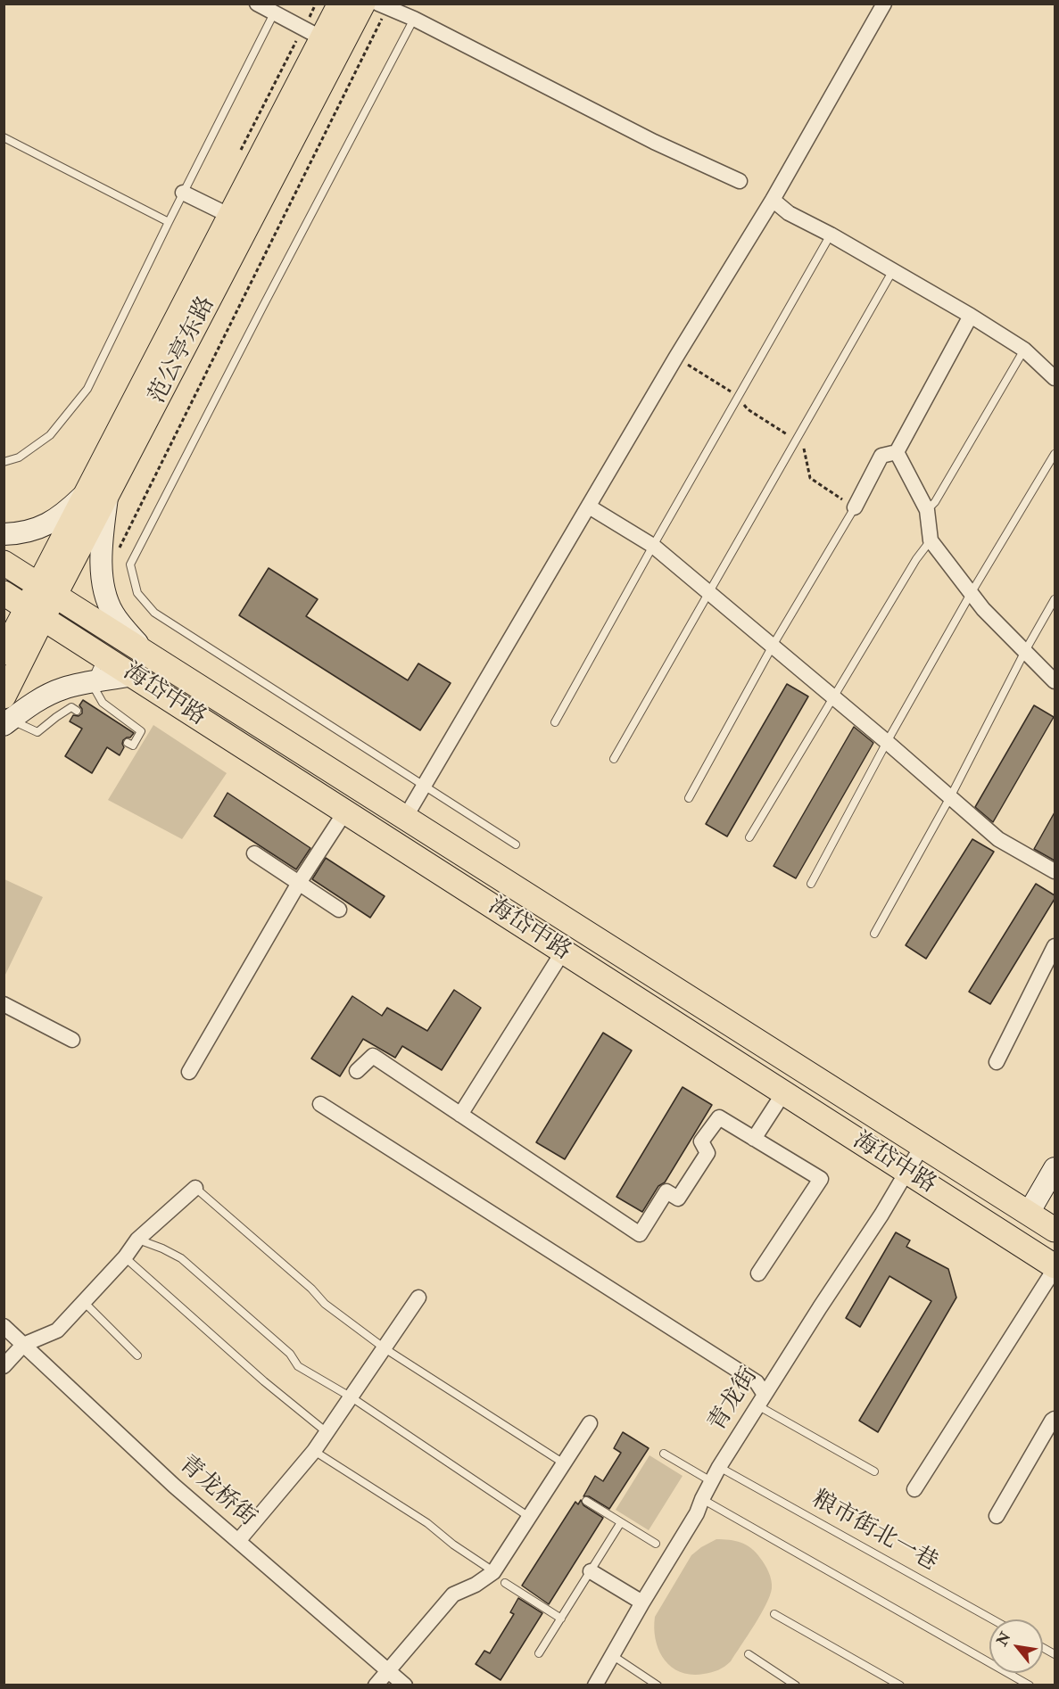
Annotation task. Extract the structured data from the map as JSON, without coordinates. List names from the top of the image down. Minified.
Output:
{"streets":{"main road":["范公亭东路","海岱中路"],"street":["青龙街","青龙桥街"],"lane":["粮市街北一巷"]},"crossings":[["范公亭东路","海岱中路"],["海岱中路","青龙街"],["青龙街","粮市街北一巷"]],"north":"top left"}
